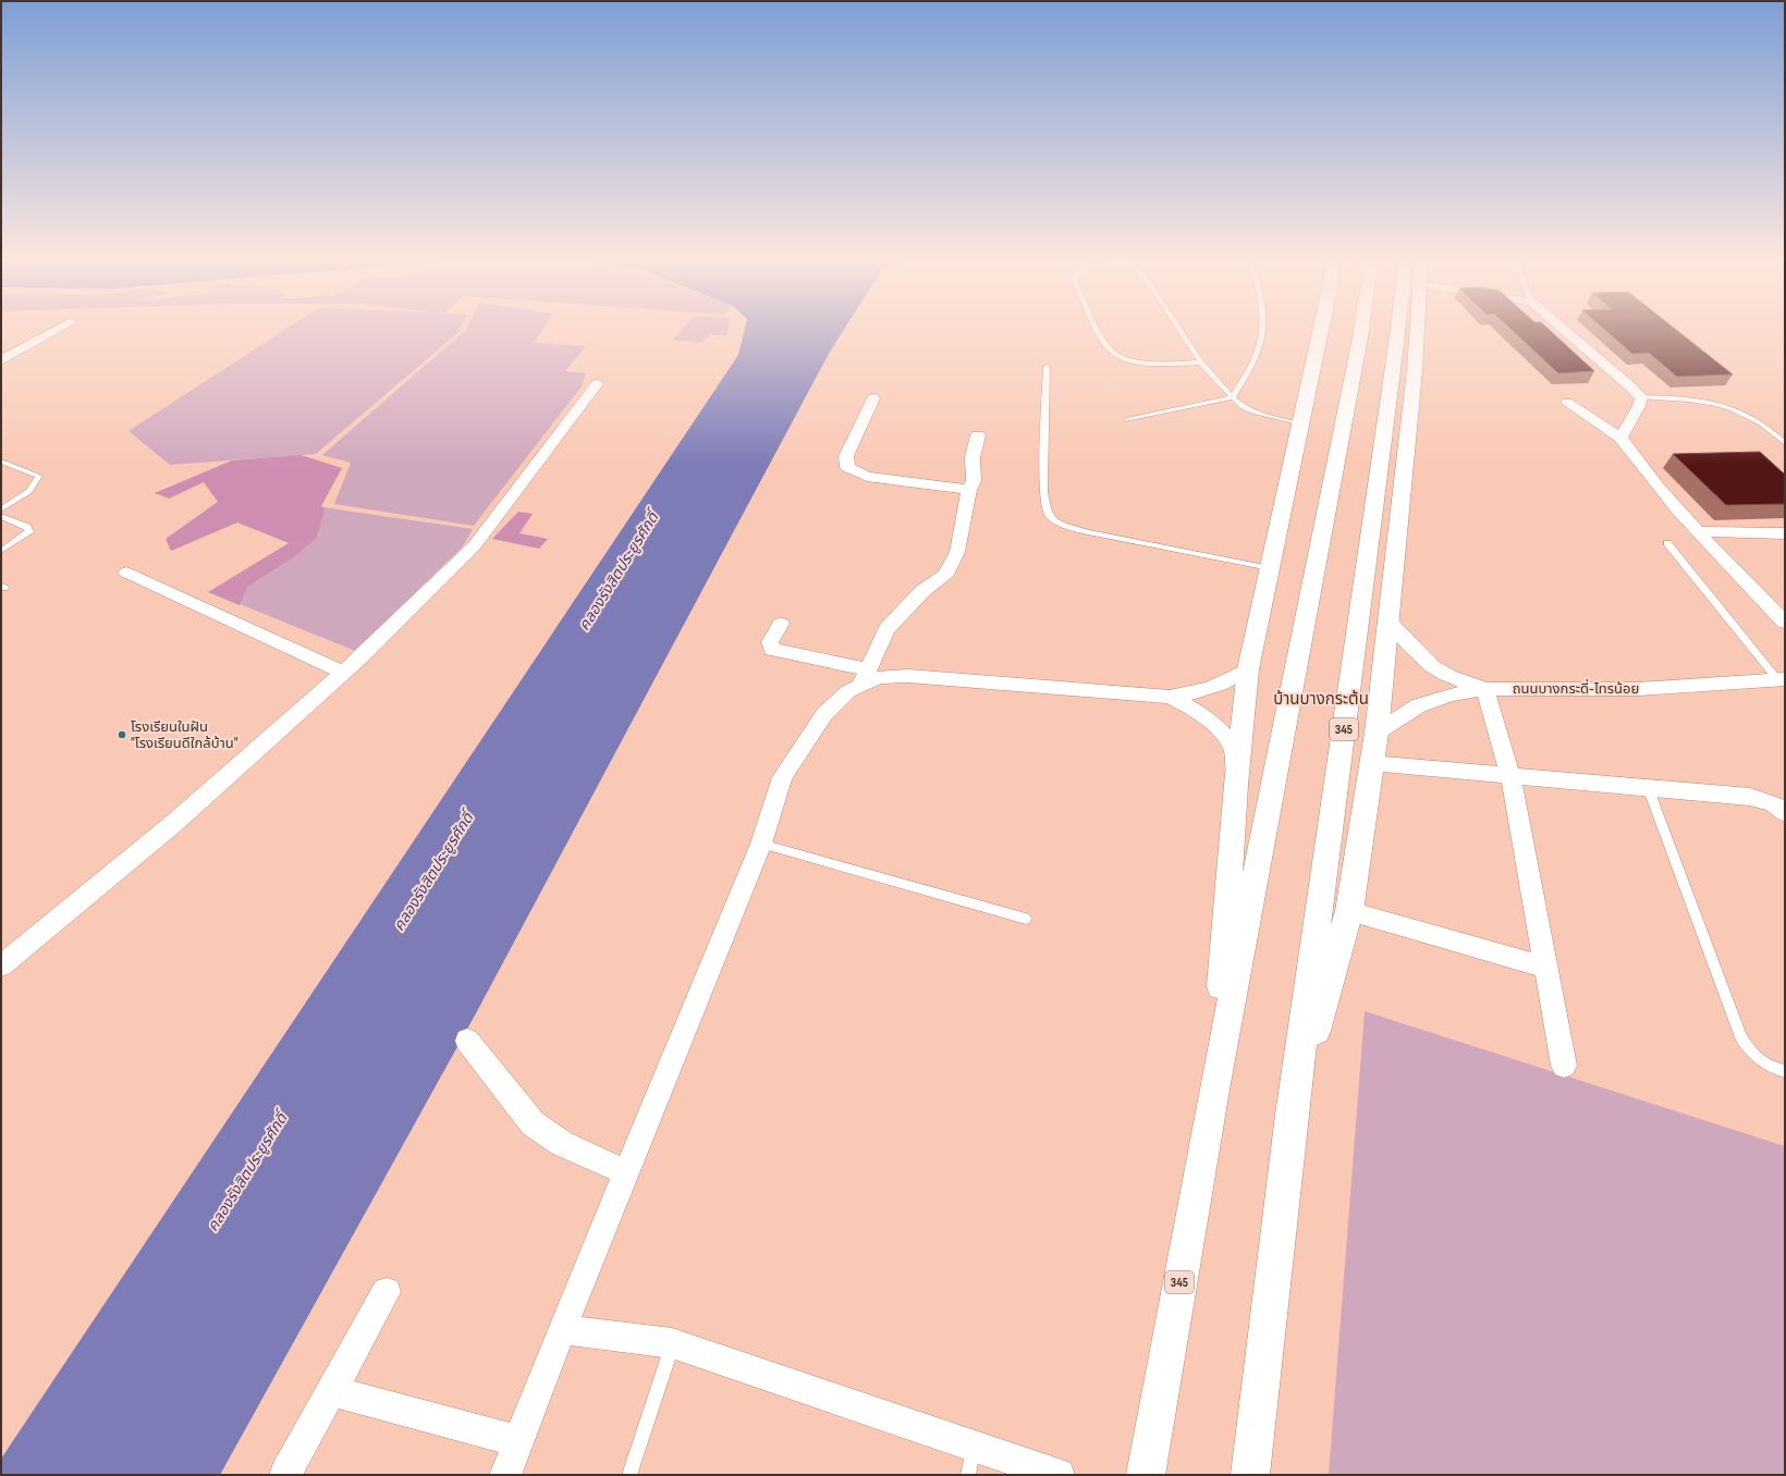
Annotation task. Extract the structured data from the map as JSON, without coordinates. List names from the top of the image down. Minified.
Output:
{"streets":{"main road":["345"],"street":["ถนนบางกระดี่-ไทรน้อย"]},"districts":["บ้านบางกระต้น"],"water":["คลองรังสิตประยูรศักดิ์"],"places":["โรงเรียนในฝัน \"โรงเรียนดีใกล้บ้าน\""]}
